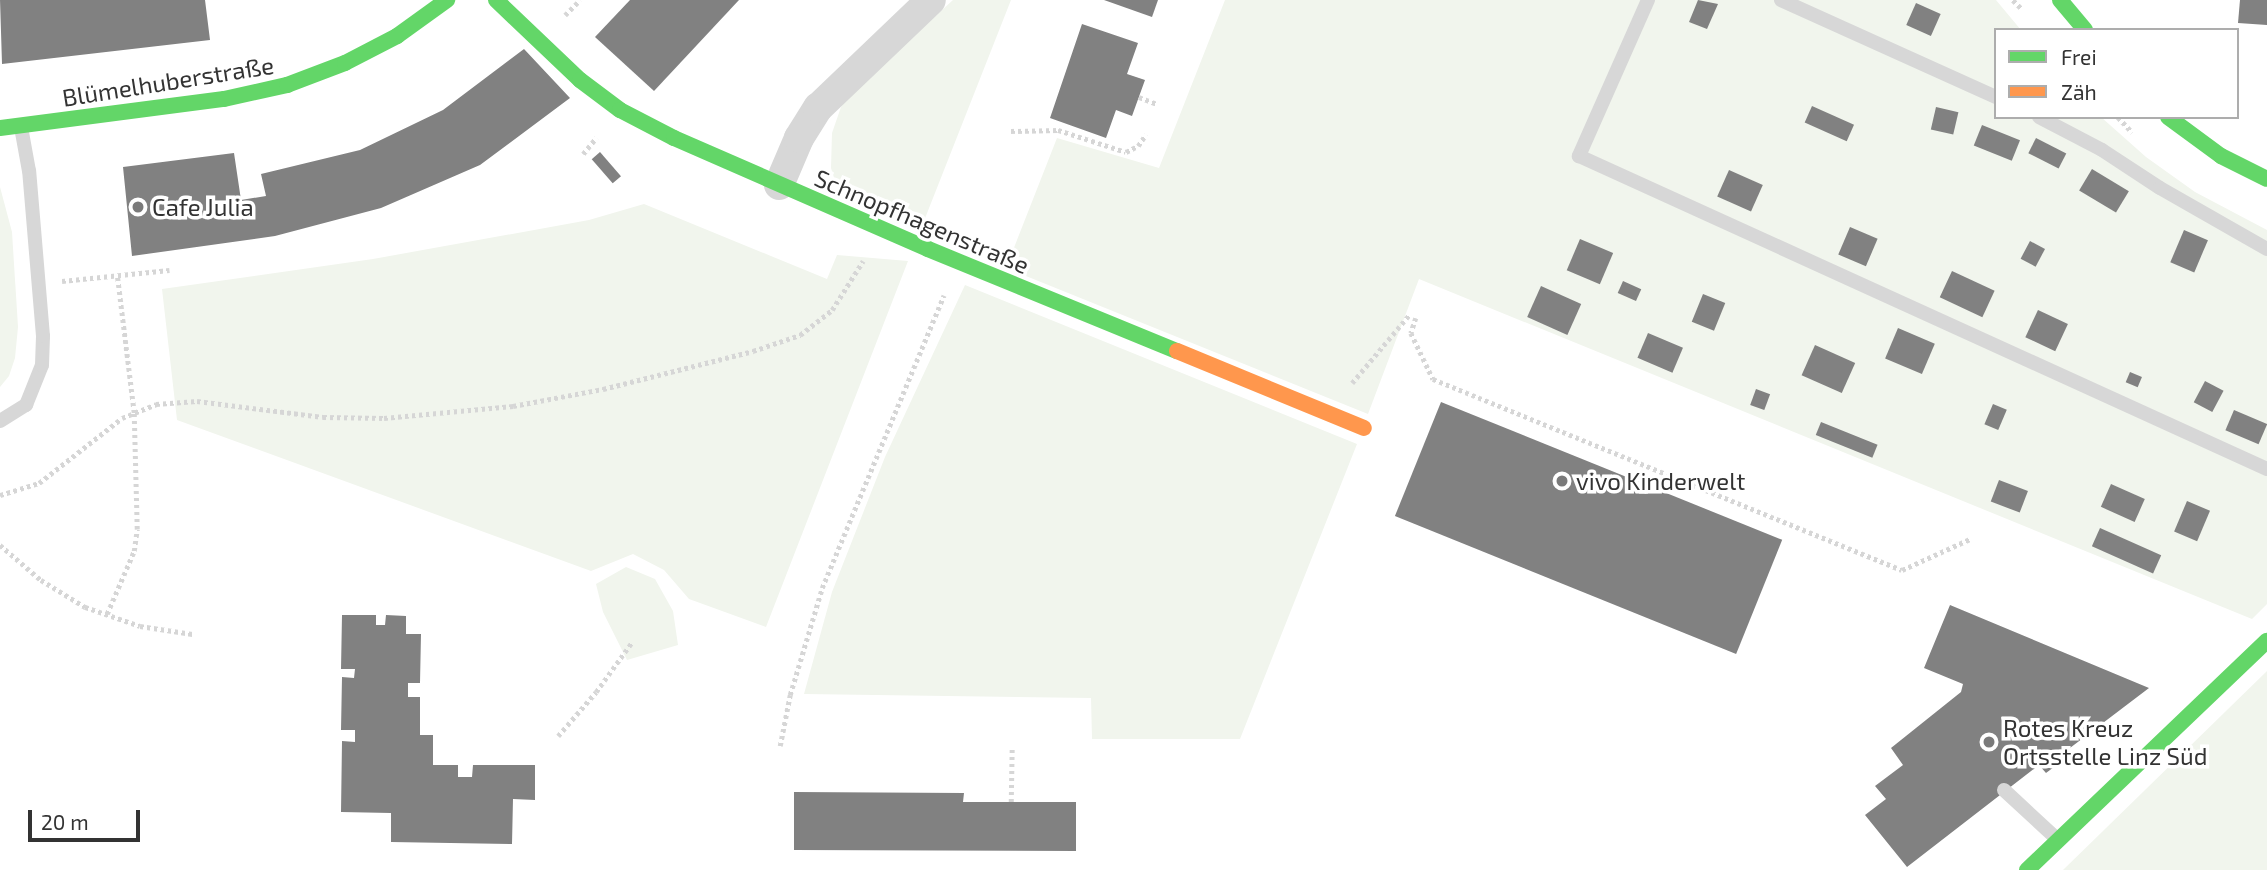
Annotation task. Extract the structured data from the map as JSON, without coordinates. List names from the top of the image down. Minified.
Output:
{"streets":{"street":["Blümelhuberstraße","Schnopfhagenstraße"]},"places":["Cafe Julia","vivo Kinderwelt","Rotes Kreuz Ortsstelle Linz Süd"],"legend":["Frei","Zäh"],"scale_bar":"20 m"}
